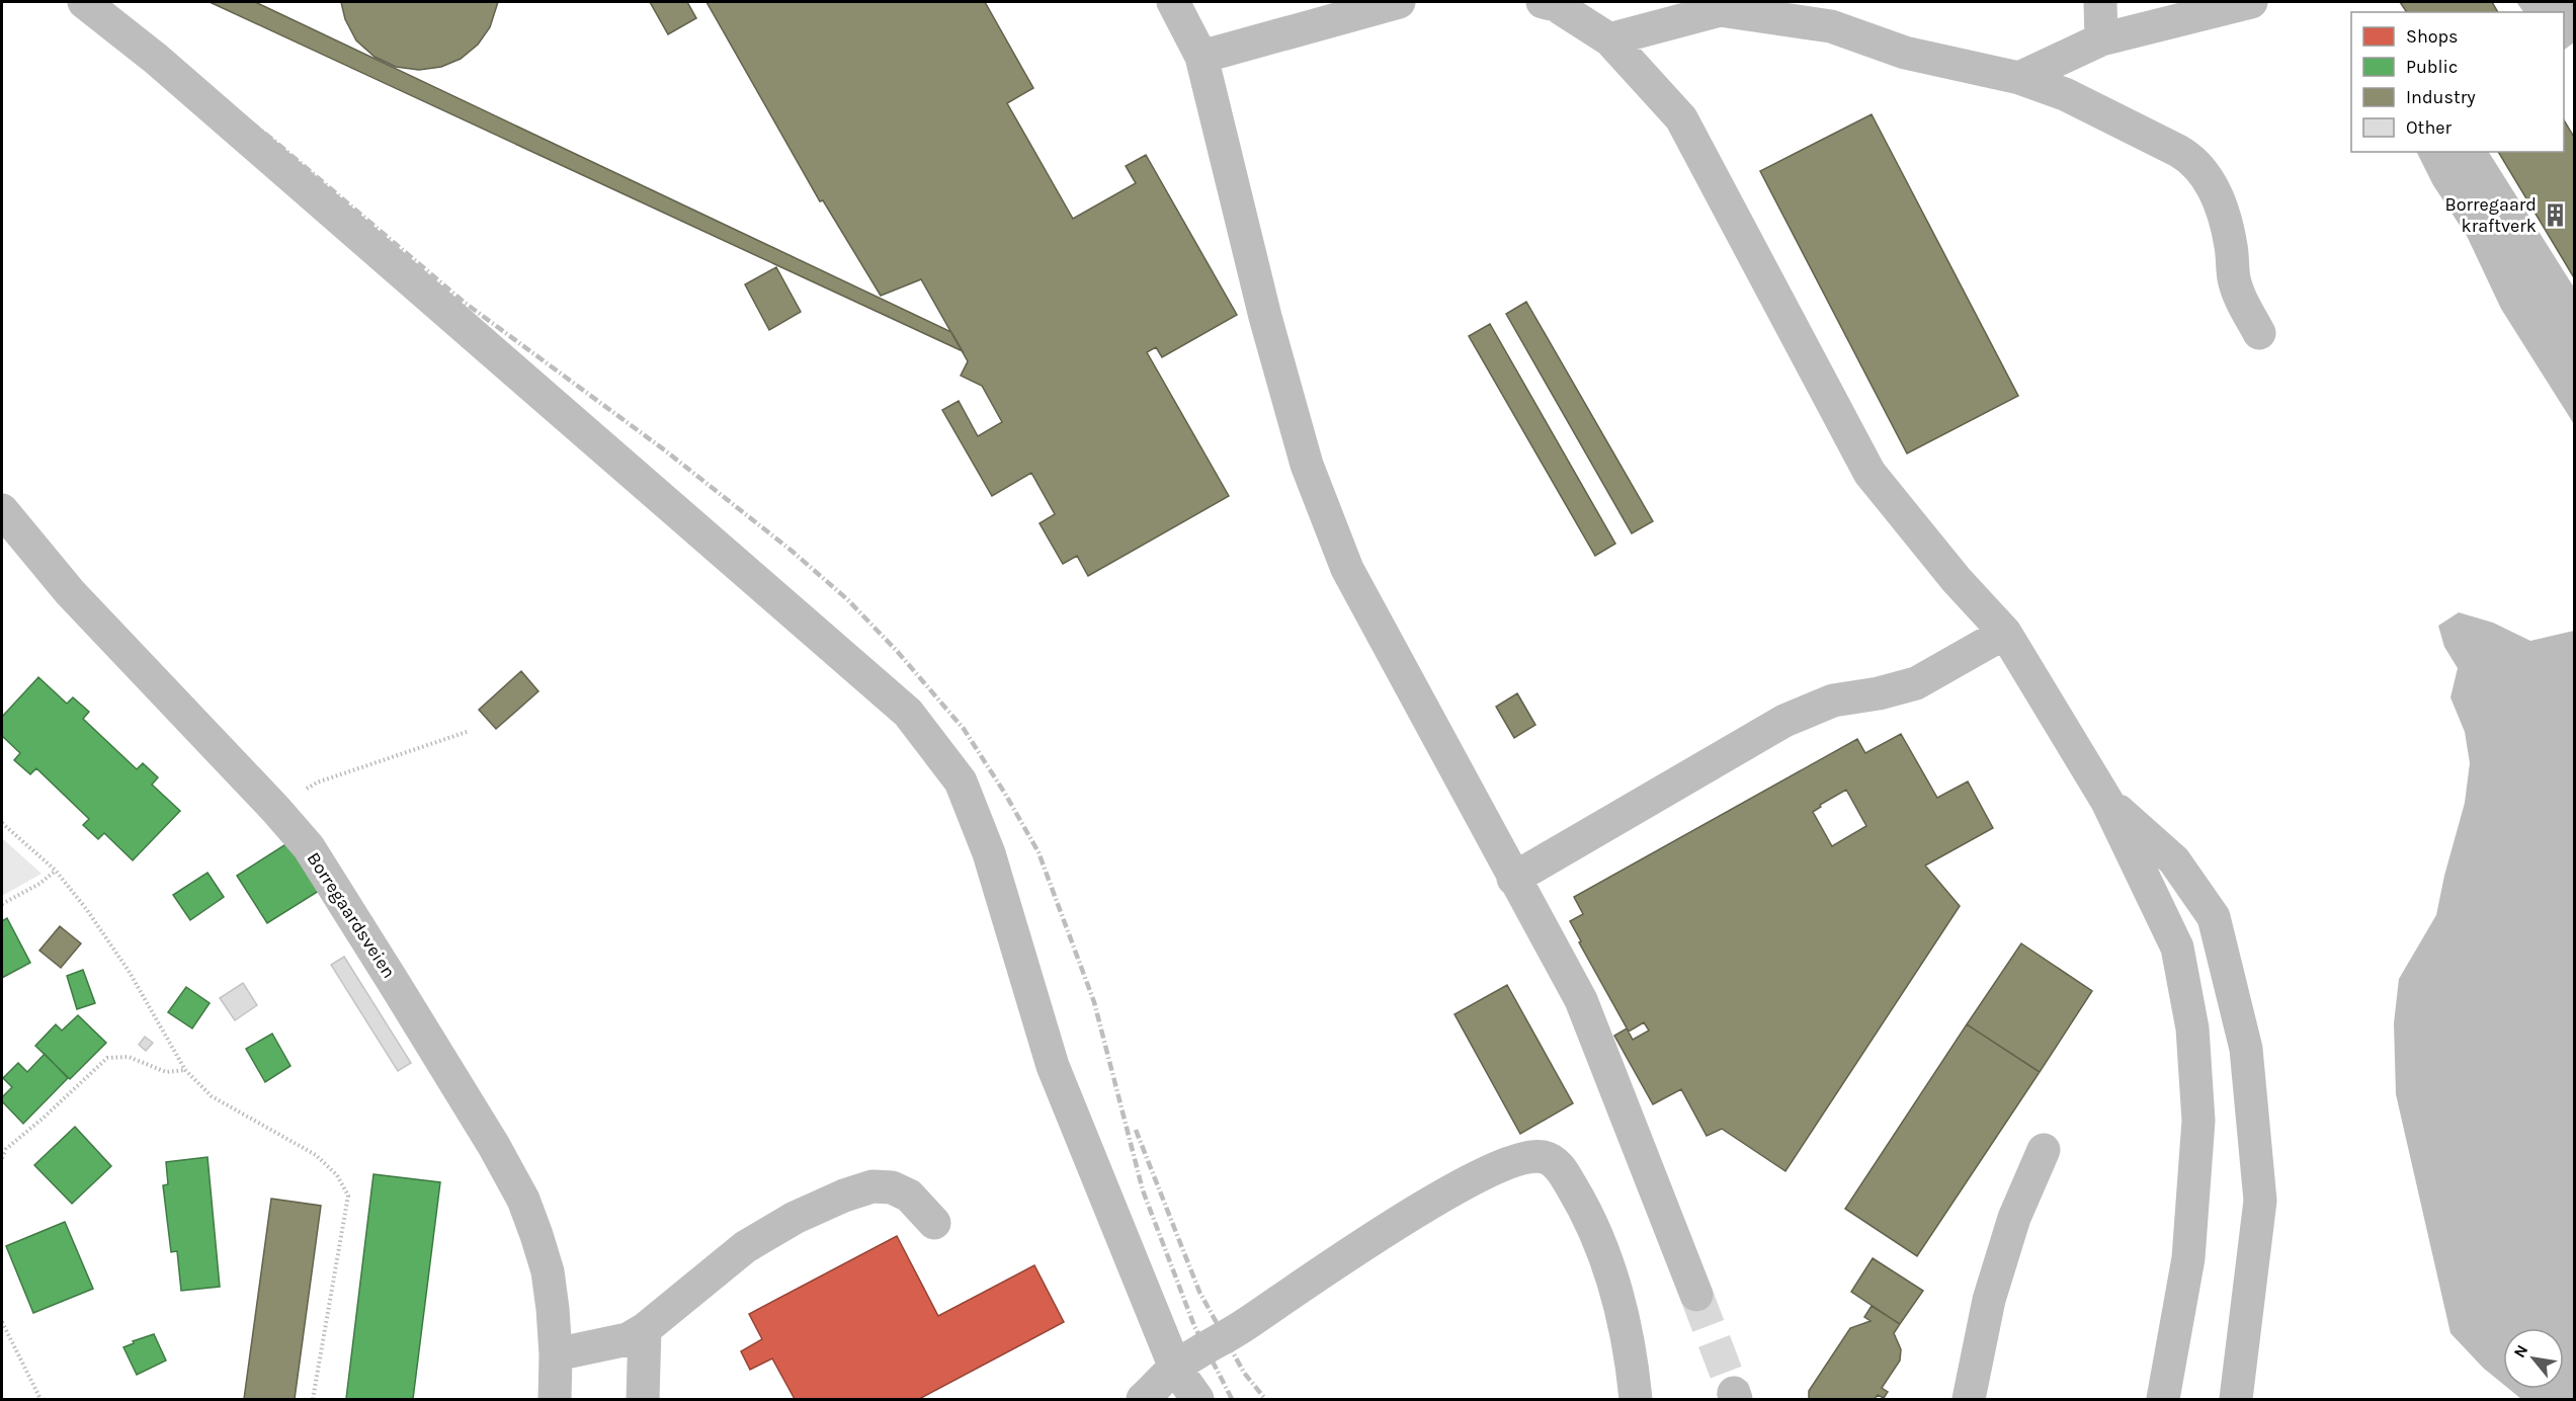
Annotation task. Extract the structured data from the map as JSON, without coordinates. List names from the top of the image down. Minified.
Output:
{"streets":{"street":["Borregaardsveien"]},"places":{"building":["Borregaard kraftverk"]},"legend":["Shops","Public","Industry","Other"],"north":"top left"}
